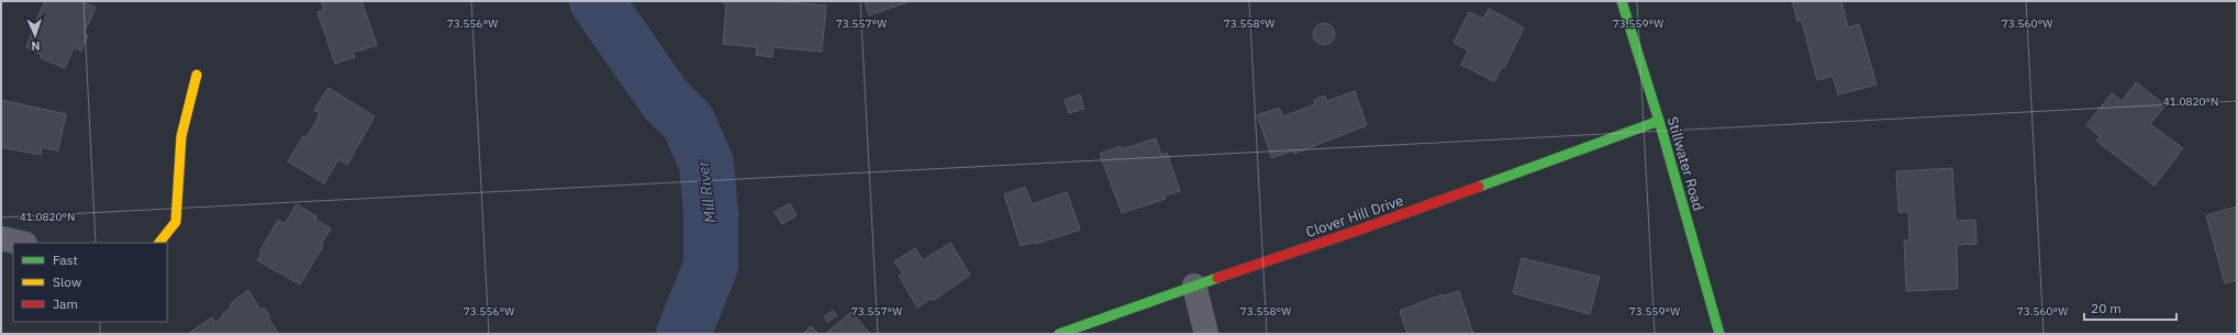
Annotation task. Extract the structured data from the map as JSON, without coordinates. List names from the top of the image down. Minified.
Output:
{"streets":{"street":["Stillwater Road","Clover Hill Drive"]},"crossings":[["Stillwater Road","Clover Hill Drive"]],"water":["Mill River"],"legend":["Fast","Slow","Jam"],"scale_bar":"20 m","north":"bottom","coordinates":["73.556°W","73.557°W","73.558°W","73.559°W","73.560°W","41.0820°N"]}
